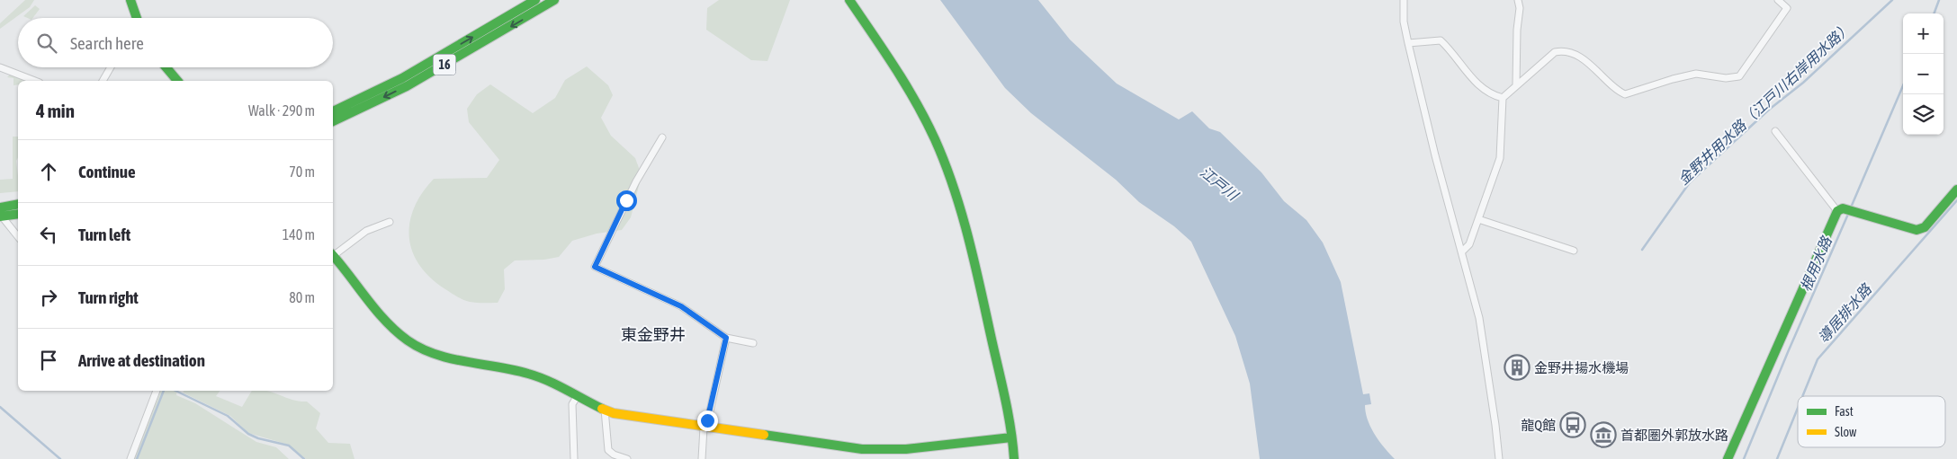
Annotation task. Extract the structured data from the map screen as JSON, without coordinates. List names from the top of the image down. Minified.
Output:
{"streets":{"main road":["16"]},"districts":["東金野井"],"water":["金野井用水路（江戸川右岸用水路）","江戸川","根用水路","導居排水路"],"places":{"building":["金野井揚水機場"],"bus stop":["龍Q館"],"museum":["首都圏外郭放水路"]},"legend":["Fast","Slow"],"page":{"map_buttons":["+","−"],"search":"Search here","heading":["4 min","Walk · 290 m"],"list":[["Continue","70 m"],["Turn left","140 m"],["Turn right","80 m"],"Arrive at destination"]}}
